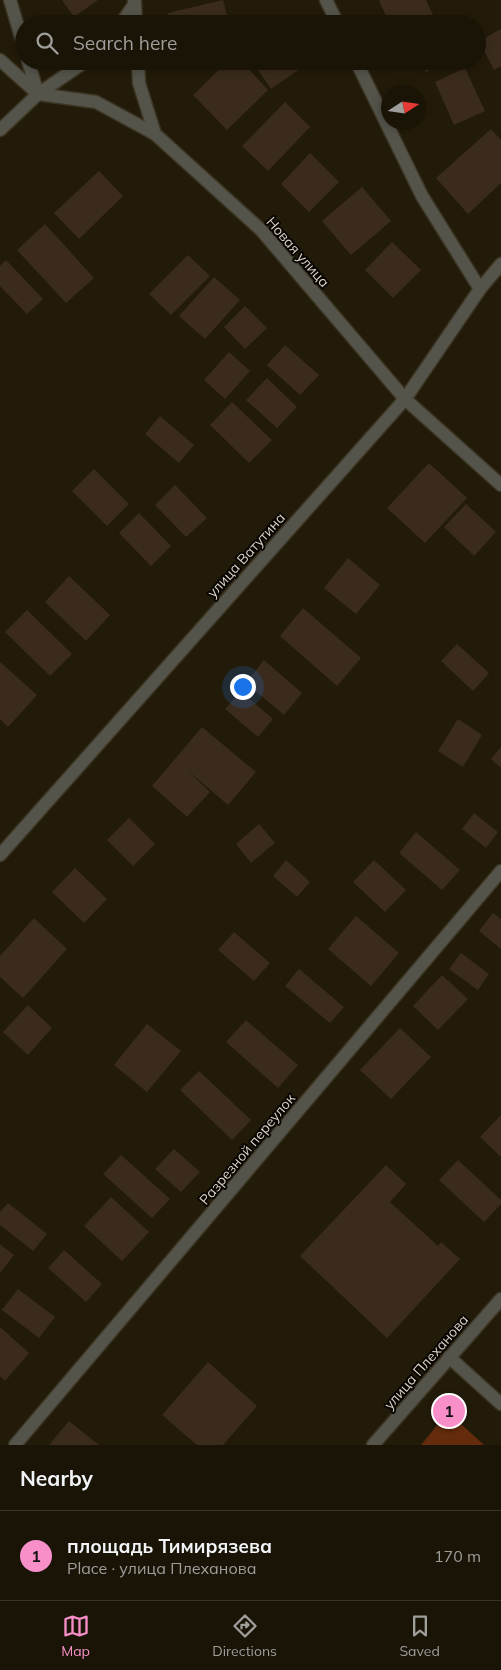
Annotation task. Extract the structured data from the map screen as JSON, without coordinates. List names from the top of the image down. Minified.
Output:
{"streets":{"street":["Новая улица","улица Ватутина","Разрезной переулок","улица Плеханова"]},"crossings":[["Новая улица","улица Ватутина"]],"north":"right","page":{"search":"Search here","pins":"1","heading":"Nearby","list":[{"mark":"1","name":"площадь Тимирязева","note":"Place · улица Плеханова","value":"170 m"}],"nav":["Map","Directions","Saved"]}}
